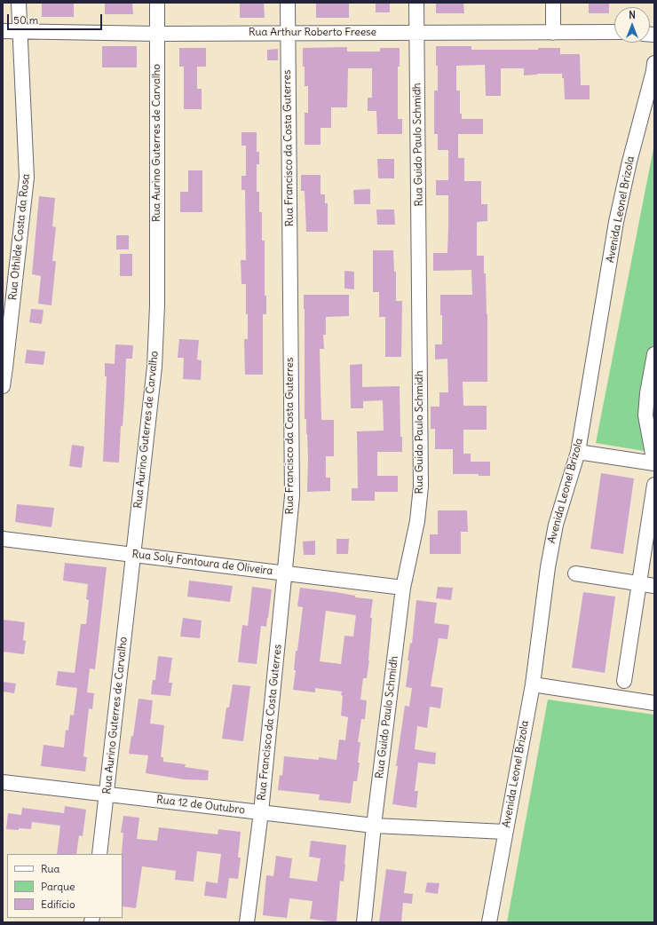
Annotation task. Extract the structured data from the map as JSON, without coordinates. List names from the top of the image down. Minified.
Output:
{"streets":{"street":["Rua Arthur Roberto Freese","Rua Aurino Guterres de Carvalho","Rua Guido Paulo Schmidh","Rua Francisco da Costa Guterres","Avenida Leonel Brizola","Rua Othilde Costa da Rosa","Rua Soly Fontoura de Oliveira","Rua 12 de Outubro"]},"crossings":[["Rua Arthur Roberto Freese","Rua Aurino Guterres de Carvalho"],["Rua Arthur Roberto Freese","Rua Guido Paulo Schmidh"],["Rua Arthur Roberto Freese","Rua Francisco da Costa Guterres"],["Rua Arthur Roberto Freese","Rua Othilde Costa da Rosa"],["Rua Aurino Guterres de Carvalho","Rua Soly Fontoura de Oliveira"],["Rua Aurino Guterres de Carvalho","Rua 12 de Outubro"],["Rua Guido Paulo Schmidh","Rua Soly Fontoura de Oliveira"],["Rua Guido Paulo Schmidh","Rua 12 de Outubro"],["Rua Francisco da Costa Guterres","Rua Soly Fontoura de Oliveira"],["Rua Francisco da Costa Guterres","Rua 12 de Outubro"],["Avenida Leonel Brizola","Rua 12 de Outubro"]],"legend":["Rua","Parque","Edifício"],"scale_bar":"50 m","north":"top"}
